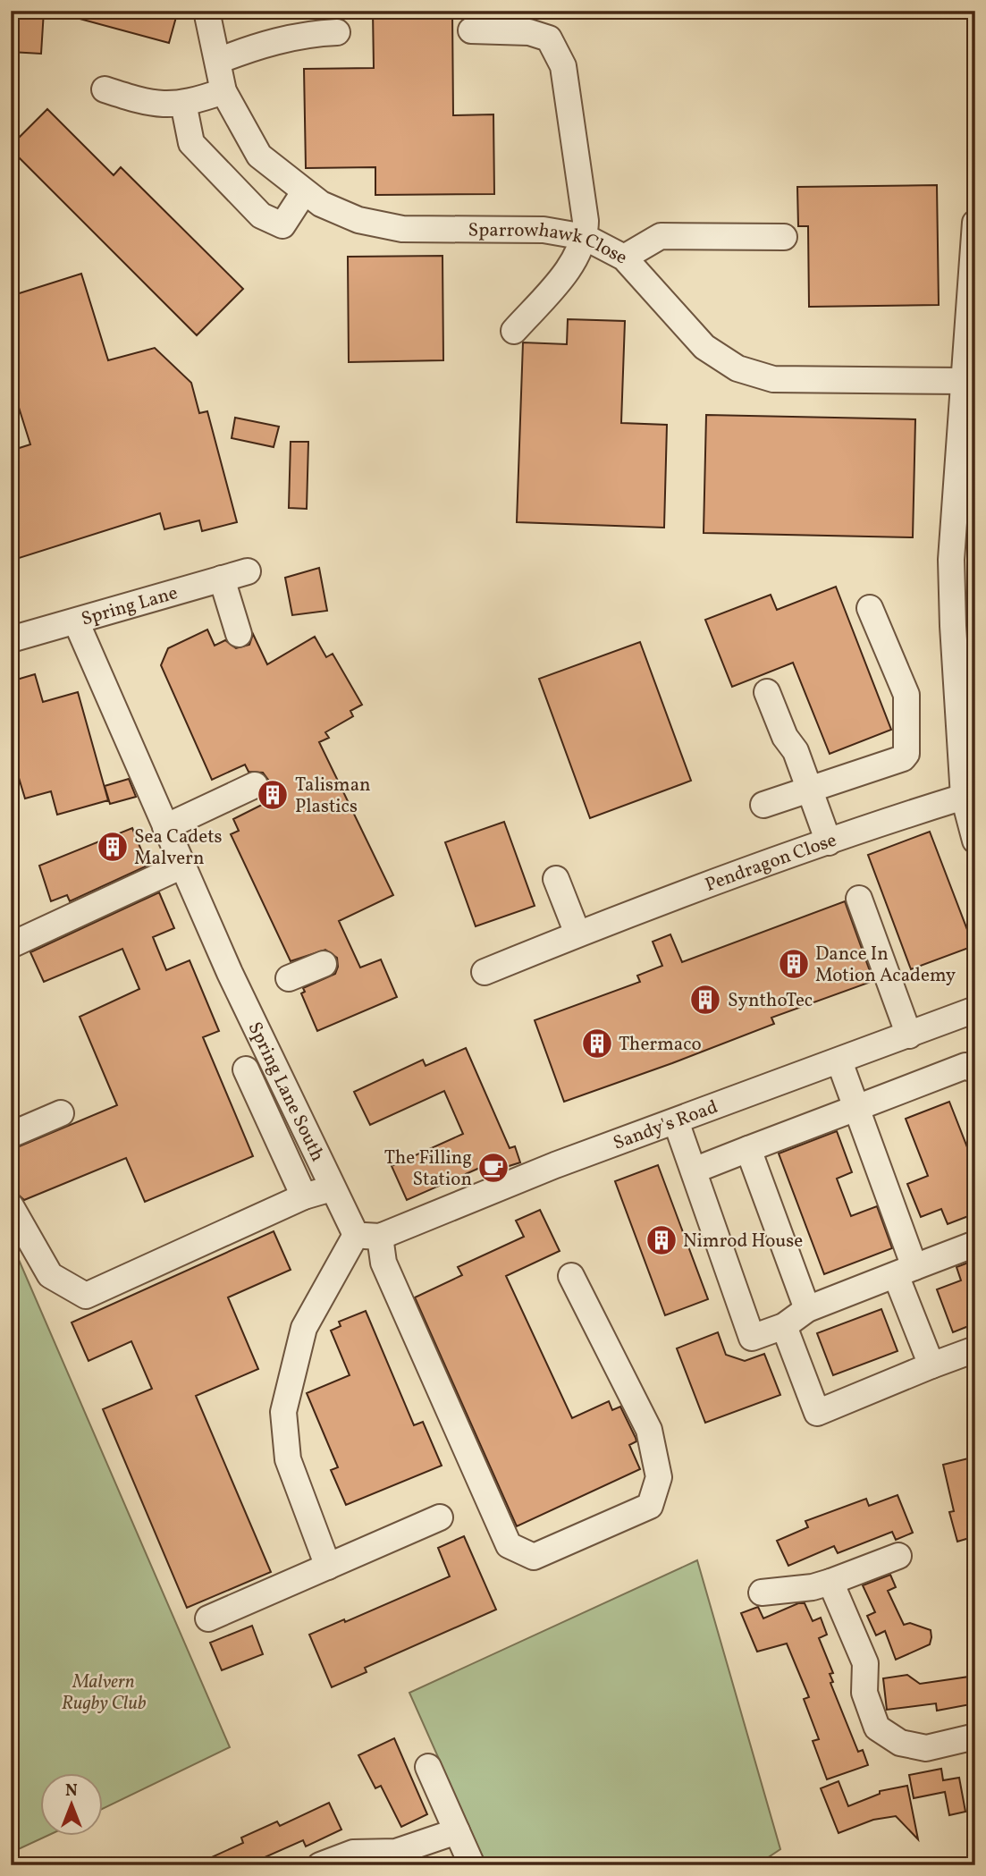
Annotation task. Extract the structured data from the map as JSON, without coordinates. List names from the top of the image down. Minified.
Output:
{"streets":{"street":["Sparrowhawk Close","Spring Lane","Pendragon Close","Spring Lane South","Sandy's Road"]},"crossings":[["Spring Lane","Spring Lane South"],["Spring Lane South","Sandy's Road"]],"parks":["Malvern Rugby Club"],"places":{"building":["Talisman Plastics","Sea Cadets Malvern","Dance In Motion Academy","SynthoTec","Thermaco","Nimrod House"],"cafe":["The Filling Station"]},"north":"top"}
